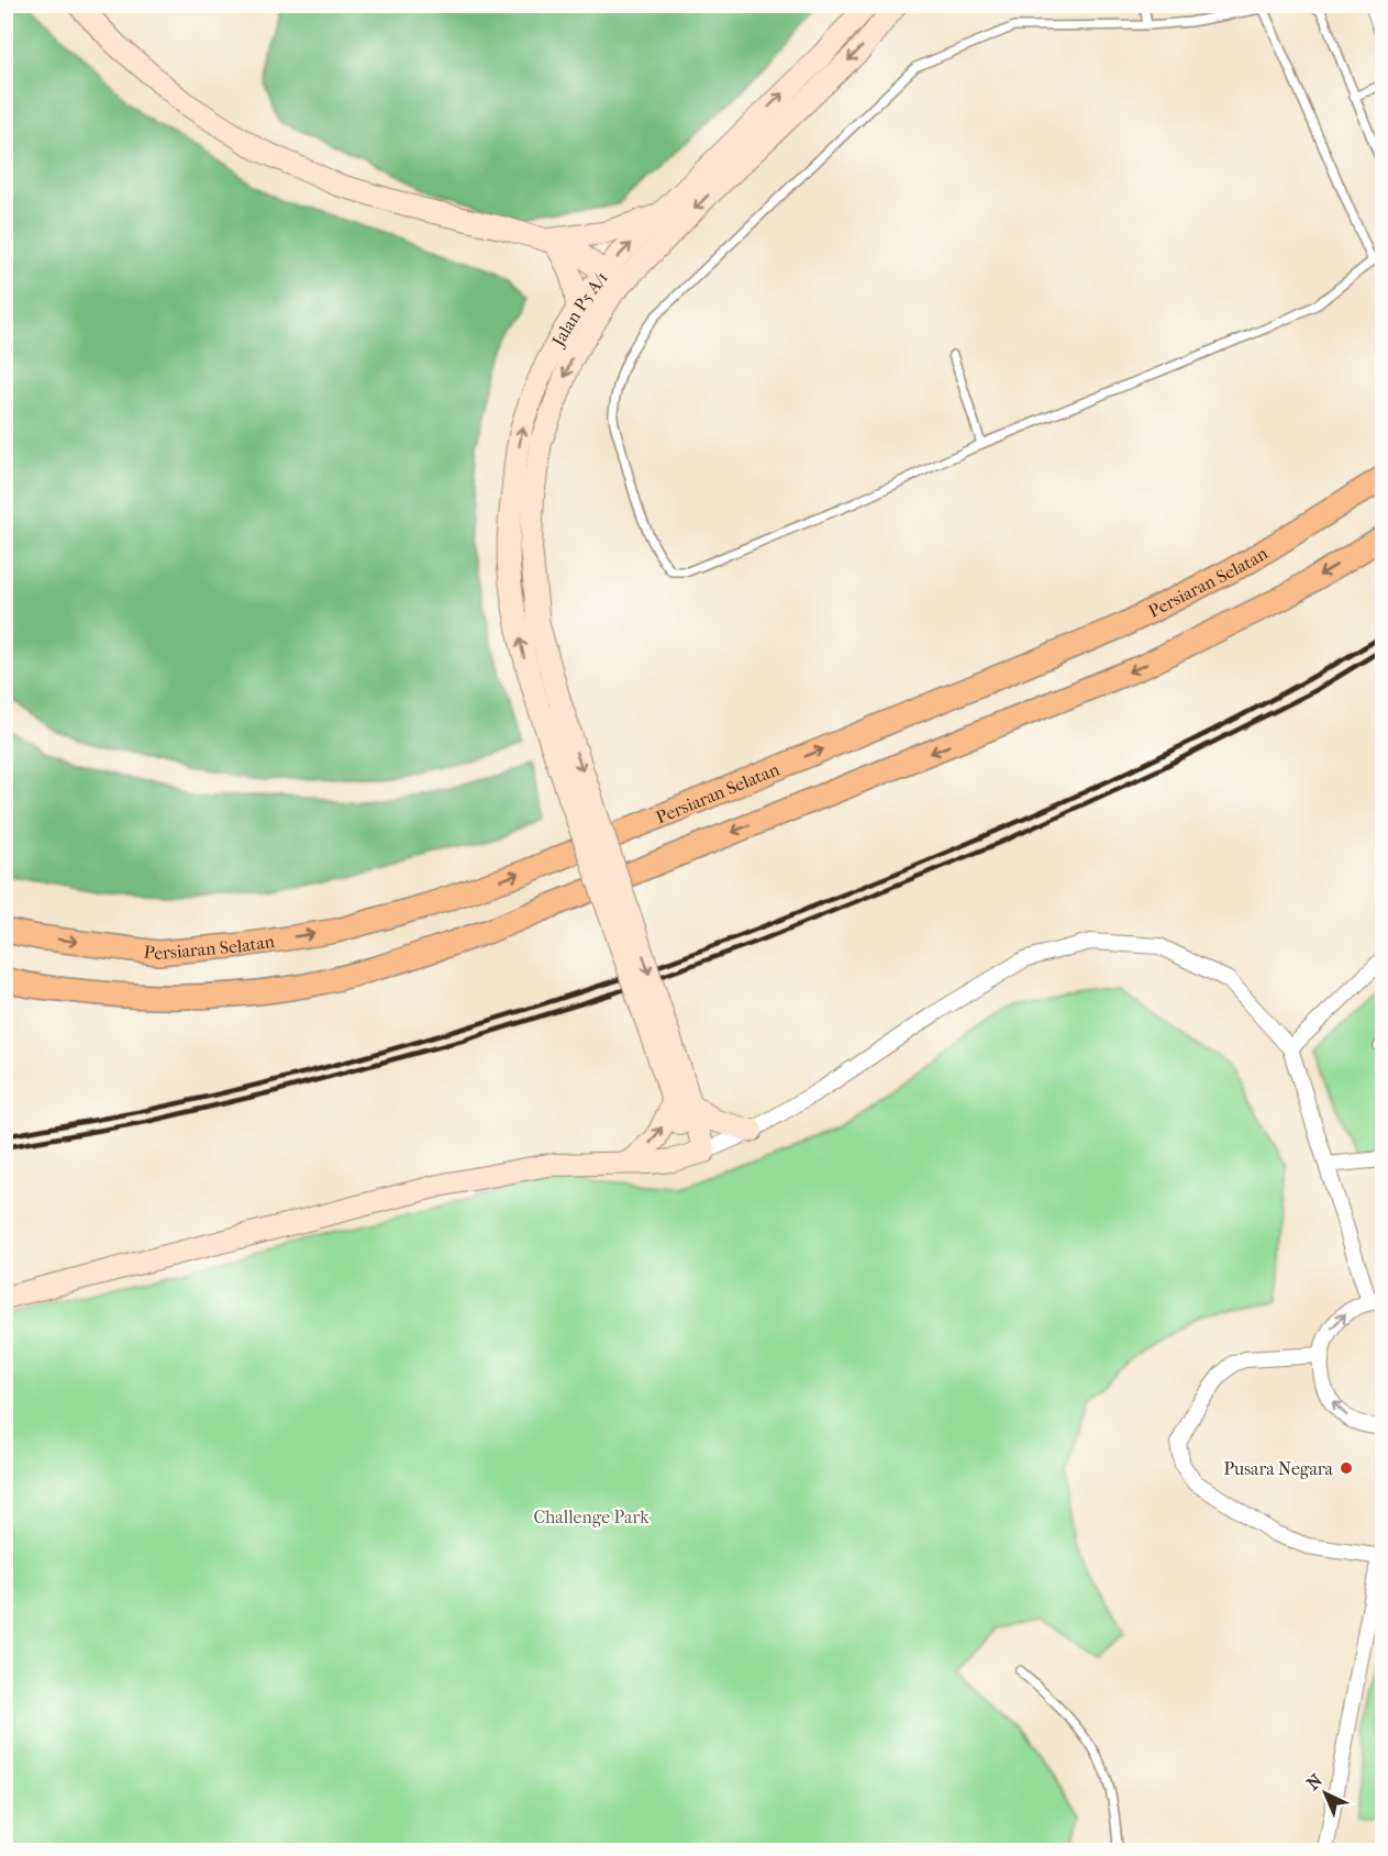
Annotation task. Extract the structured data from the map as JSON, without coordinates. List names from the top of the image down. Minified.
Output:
{"streets":{"main road":["Persiaran Selatan"],"street":["Jalan P5 A/1"]},"parks":["Challenge Park"],"places":["Pusara Negara"],"north":"top left"}
